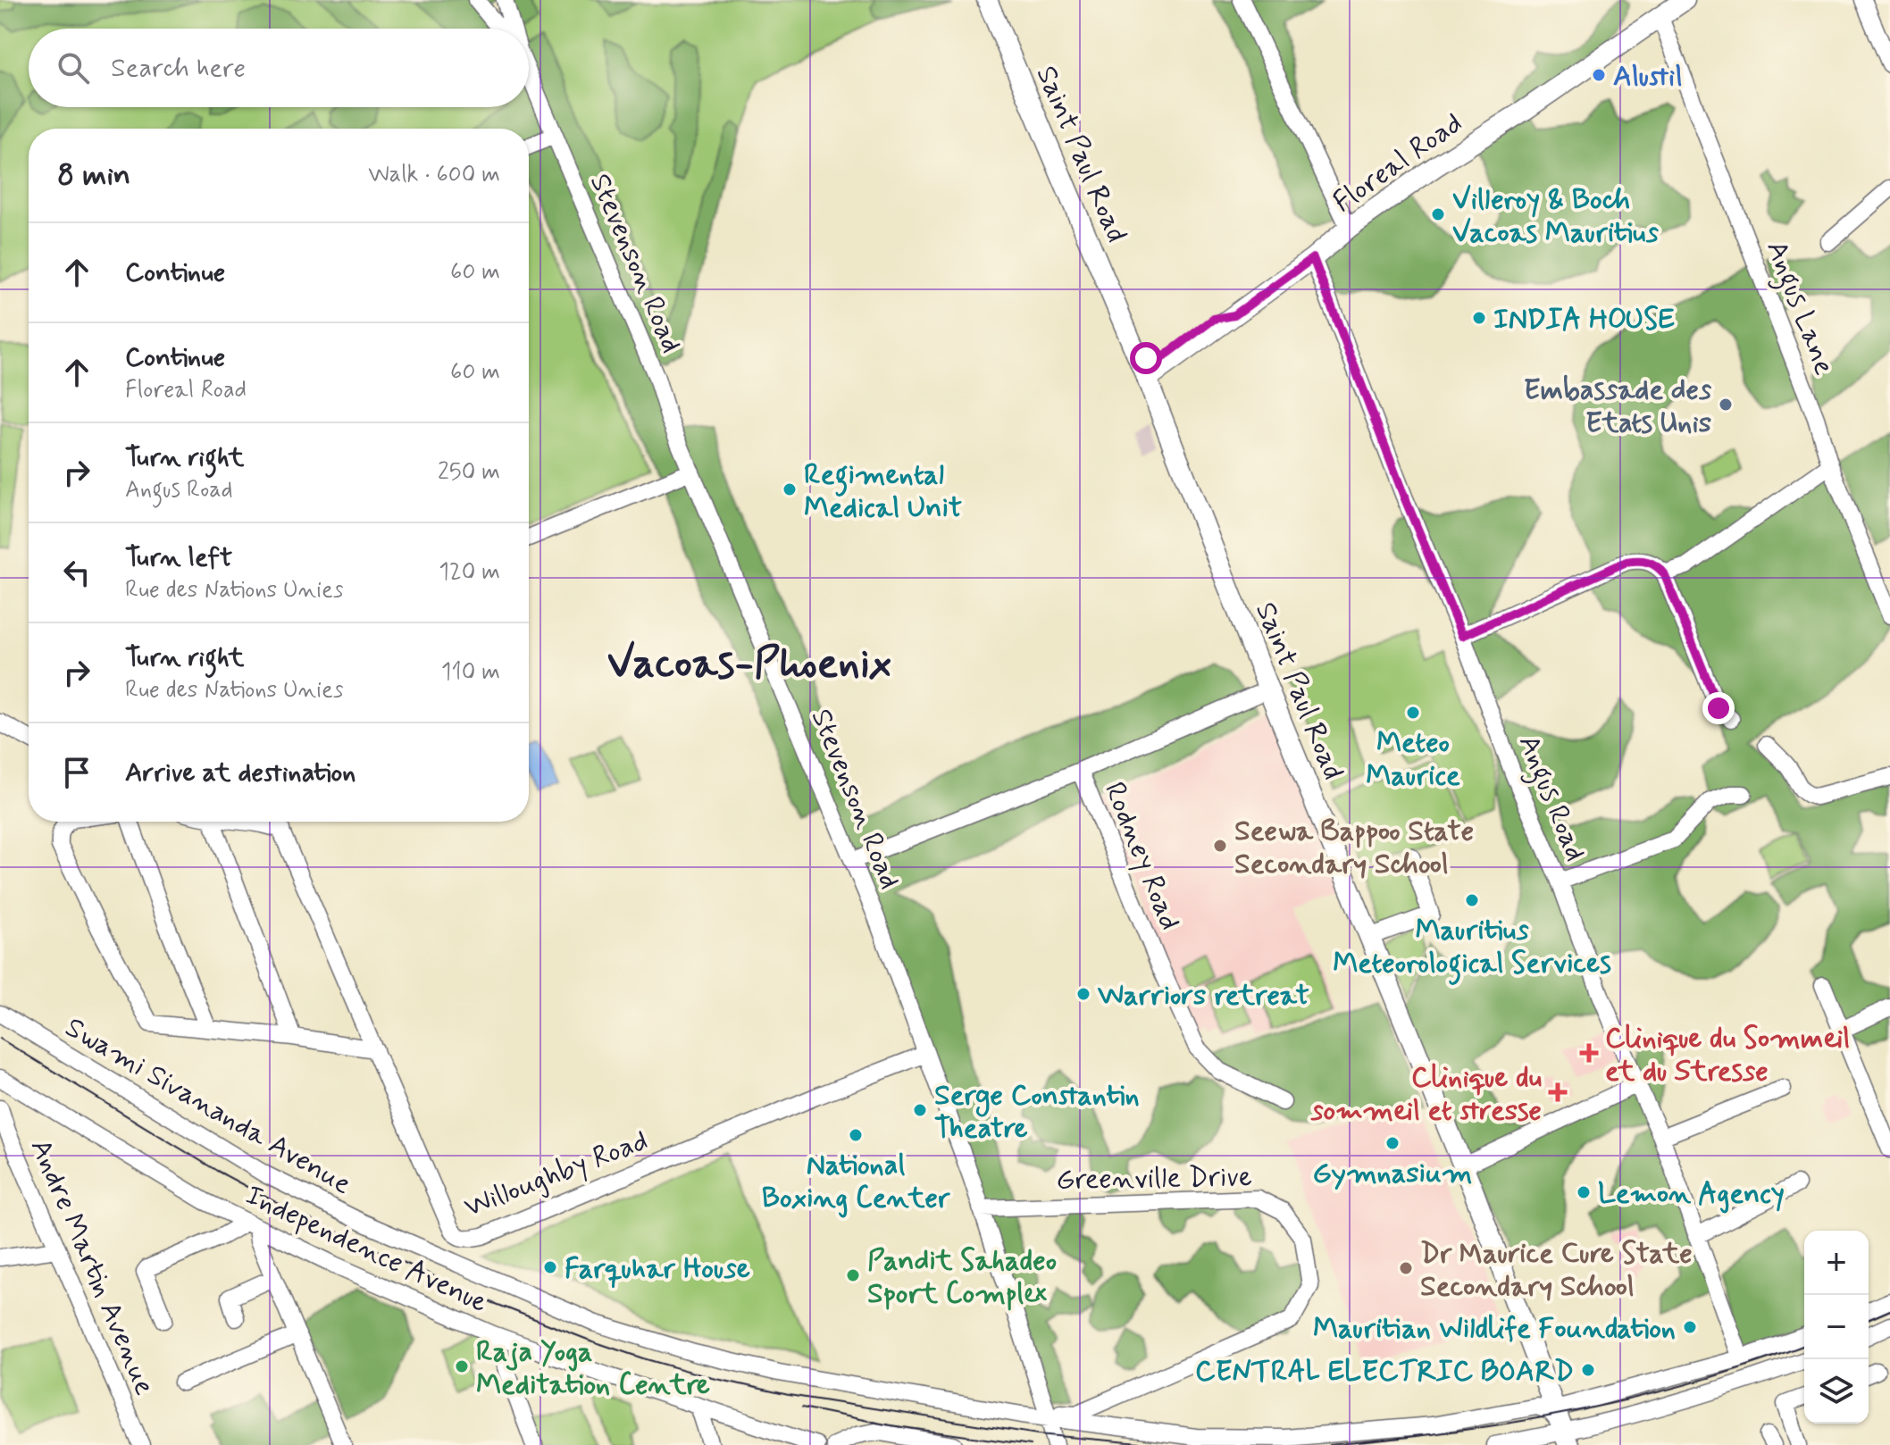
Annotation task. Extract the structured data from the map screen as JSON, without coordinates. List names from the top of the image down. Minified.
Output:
{"streets":{"main road":["Saint Paul Road","Floreal Road"],"street":["Stevenson Road","Angus Lane","Angus Road","Rodney Road","Swami Sivananda Avenue","Willoughby Road","Greenville Drive","Independence Avenue","Andre Martin Avenue"]},"crossings":[["Saint Paul Road","Floreal Road"],["Floreal Road","Angus Lane"],["Floreal Road","Angus Road"],["Stevenson Road","Swami Sivananda Avenue"],["Stevenson Road","Willoughby Road"],["Stevenson Road","Greenville Drive"],["Swami Sivananda Avenue","Greenville Drive"]],"districts":["Vacoas-Phoenix"],"places":{"other":["Alustil","Villeroy & Boch Vacoas Mauritius","INDIA HOUSE","Embassade des Etats Unis","Regimental Medical Unit","Meteo Maurice","Seewa Bappoo State Secondary School","Mauritius Meteorological Services","Warriors retreat","Serge Constantin Theatre","National Boxing Center","Gymnasium","Lemon Agency","Farquhar House","Dr Maurice Cure State Secondary School","Pandit Sahadeo Sport Complex","Mauritian Wildlife Foundation","Raja Yoga Meditation Centre","CENTRAL ELECTRIC BOARD"],"health":["Clinique du Sommeil et du Stresse","Clinique du sommeil et stresse"]},"page":{"search":"Search here","heading":["8 min","Walk · 600 m"],"list":[["Continue","60 m"],["Continue","Floreal Road","60 m"],["Turn right","Angus Road","250 m"],["Turn left","Rue des Nations Unies","120 m"],["Turn right","Rue des Nations Unies","110 m"],"Arrive at destination"],"map_buttons":["+","−"]}}
